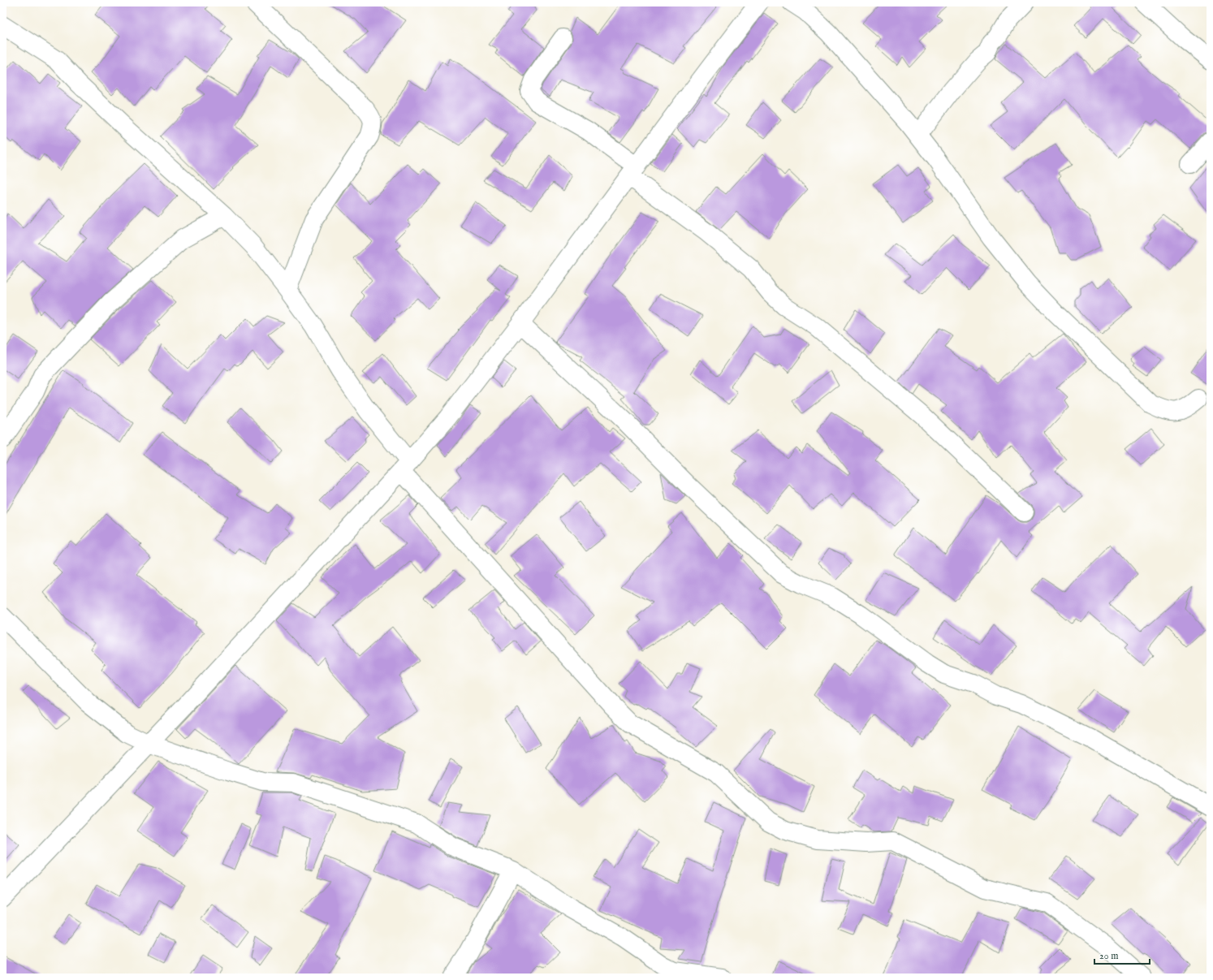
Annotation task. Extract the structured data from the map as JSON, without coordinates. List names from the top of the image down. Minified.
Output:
{"scale_bar":"20 m"}
